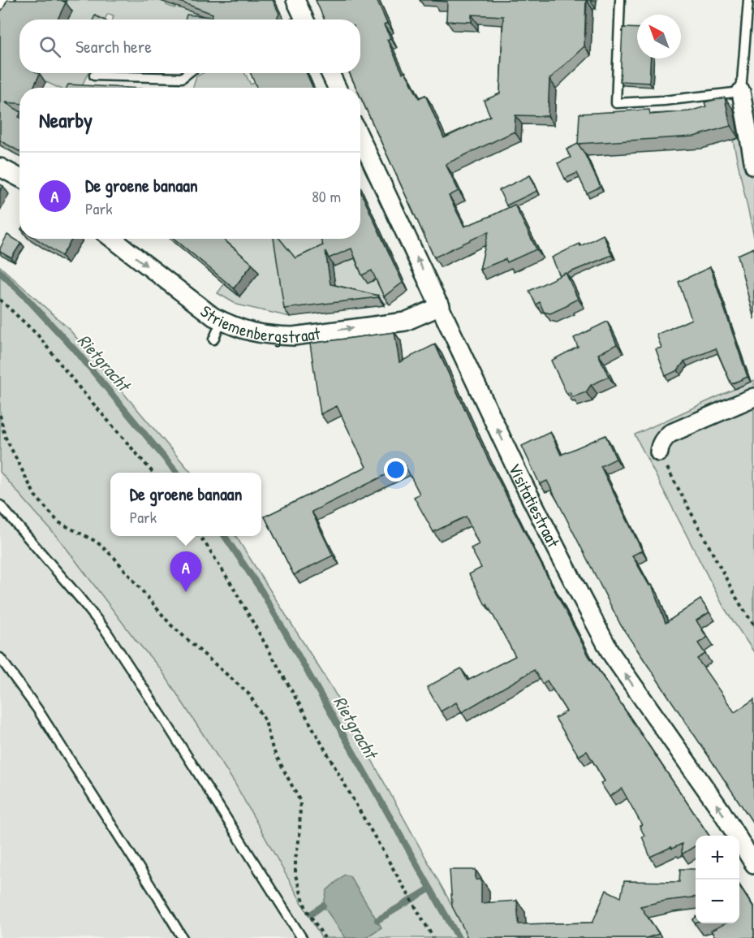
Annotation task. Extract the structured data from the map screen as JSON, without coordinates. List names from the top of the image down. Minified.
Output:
{"streets":{"street":["Striemenbergstraat","Visitatiestraat"]},"crossings":[["Striemenbergstraat","Visitatiestraat"]],"one_way":["Striemenbergstraat","Visitatiestraat"],"water":["Rietgracht"],"north":"top left","page":{"search":"Search here","heading":"Nearby","list":[{"mark":"A","name":"De groene banaan","note":"Park","value":"80 m"}],"popup":["De groene banaan","Park"],"pins":"A","map_buttons":["+","−"]}}
